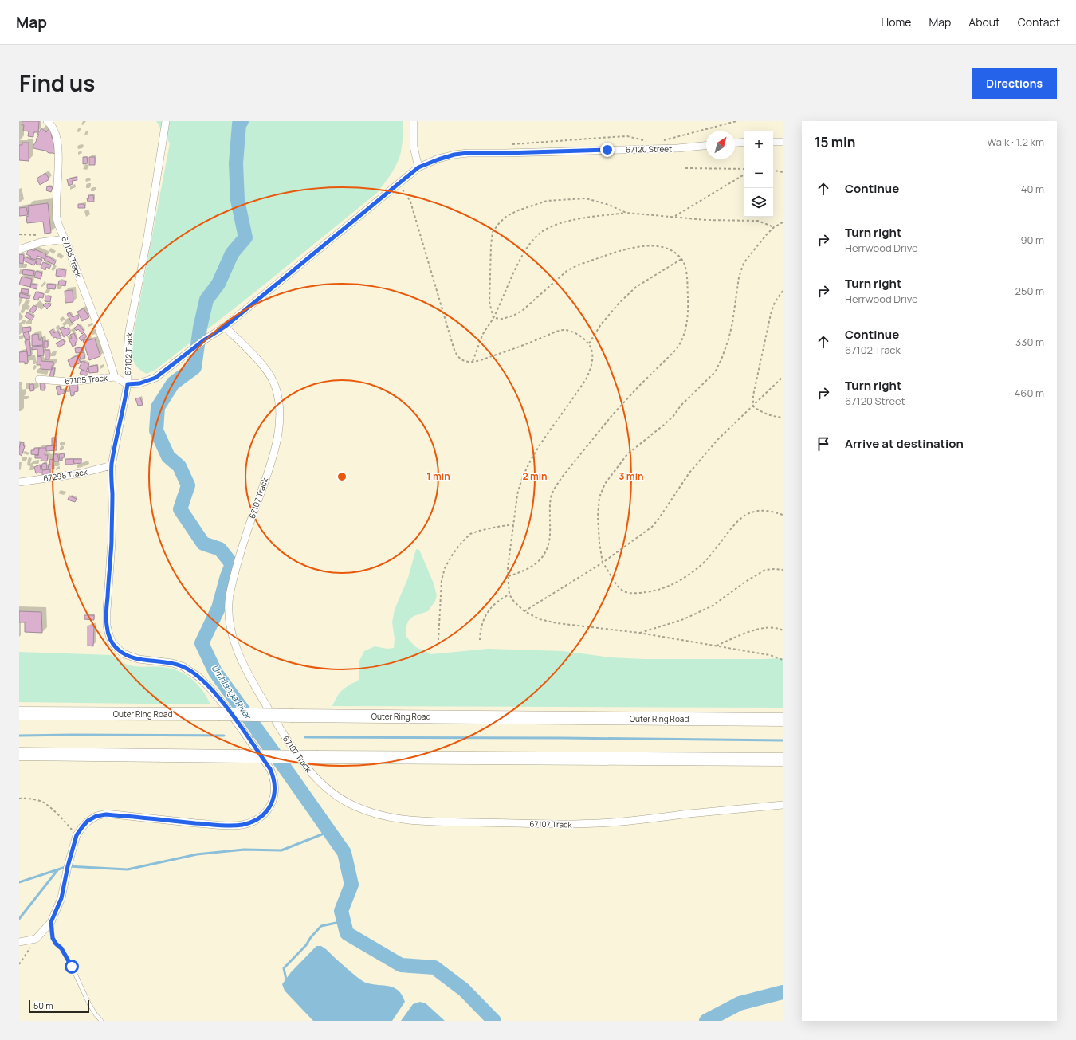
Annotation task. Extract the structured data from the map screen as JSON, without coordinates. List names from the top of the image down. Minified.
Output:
{"streets":{"highway":["Outer Ring Road"],"street":["67120 Street","67103 Track","67102 Track","67105 Track","67298 Track","67107 Track"]},"crossings":[["67120 Street","67102 Track"],["67120 Street","67107 Track"],["67103 Track","67105 Track"],["67102 Track","67298 Track"],["67102 Track","Outer Ring Road"]],"water":["Umhlanga River"],"scale_bar":"50 m","north":"top right","page":{"header":"Map","nav":["Home","Map","About","Contact"],"title":"Find us","buttons":"Directions","heading":["15 min","Walk · 1.2 km"],"map_buttons":["+","−"],"list":[["Continue","40 m"],["Turn right","Herrwood Drive","90 m"],["Turn right","Herrwood Drive","250 m"],["Continue","67102 Track","330 m"],["Turn right","67120 Street","460 m"],"Arrive at destination"],"scale":"50 m"},"rings":["1 min","2 min","3 min"]}
